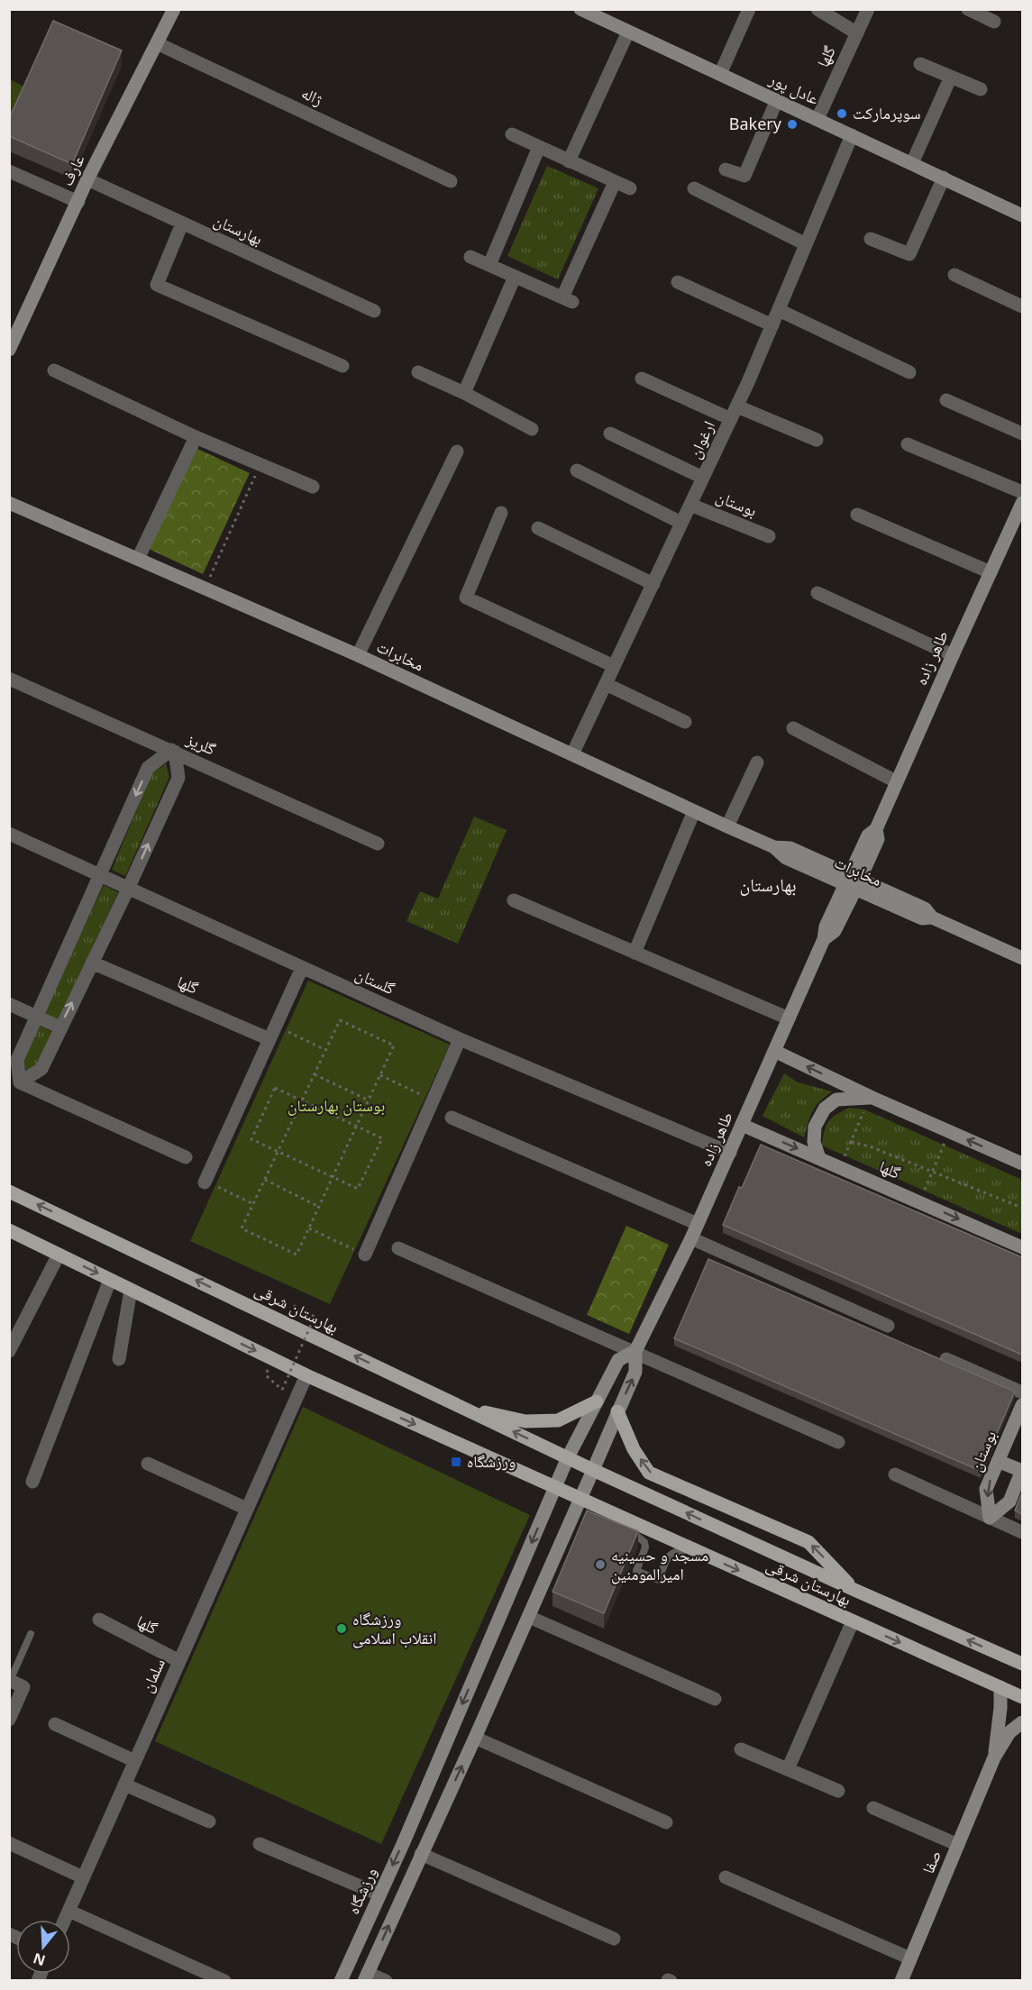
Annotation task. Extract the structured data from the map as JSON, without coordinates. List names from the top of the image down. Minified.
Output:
{"streets":{"main road":["بهارستان شرقی"],"street":["گلها","عادل پور","ژاله","عارف","بهارستان","ارغوان","بوستان","مخابرات","طاهر زاده","گلریز","گلستان","سلمان","صفا","ورزشگاه"]},"crossings":[["گلها","عادل پور"],["گلها","طاهر زاده"],["گلها","سلمان"],["عادل پور","ارغوان"],["ژاله","عارف"],["عارف","بهارستان"],["ارغوان","بوستان"],["ارغوان","مخابرات"],["مخابرات","طاهر زاده"],["طاهر زاده","گلستان"],["طاهر زاده","بهارستان شرقی"],["طاهر زاده","ورزشگاه"],["بهارستان شرقی","ورزشگاه"]],"districts":["بهارستان"],"parks":["بوستان بهارستان"],"places":{"other":["سوپرمارکت","Bakery","مسجد و حسینیه امیرالمومنین","ورزشگاه انقلاب اسلامی"],"transit":["ورزشگاه"]},"north":"bottom"}
